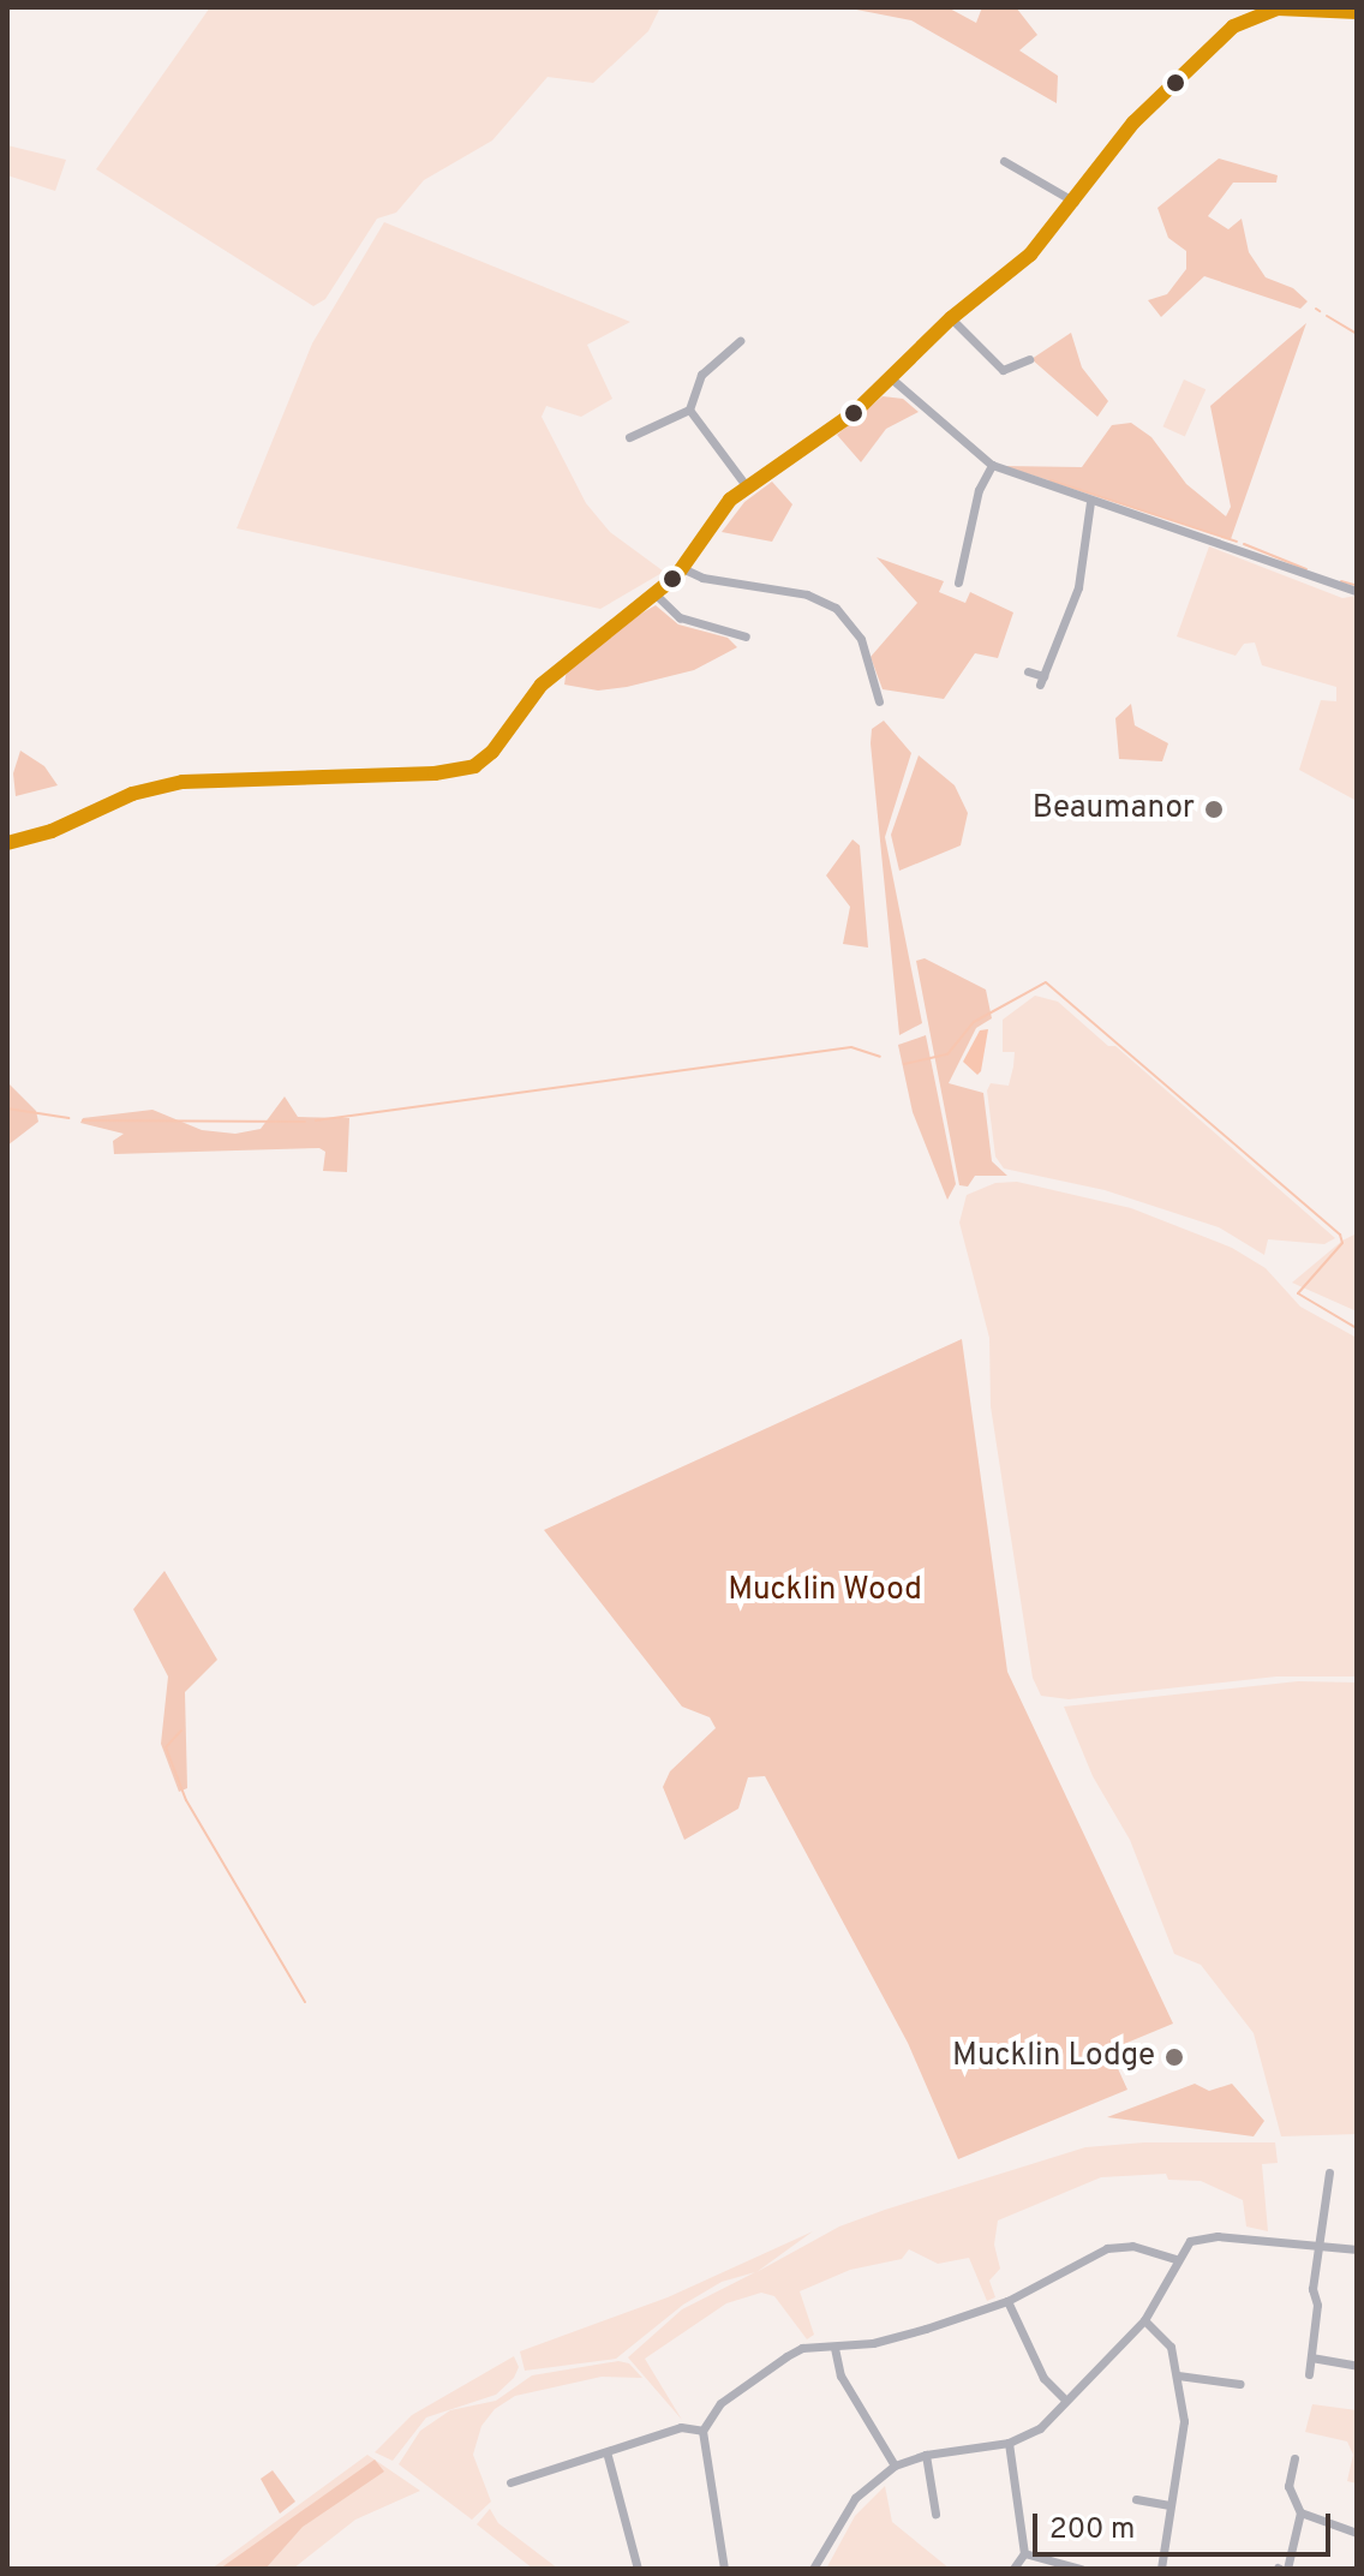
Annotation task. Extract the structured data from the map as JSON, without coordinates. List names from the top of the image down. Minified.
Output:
{"parks":["Mucklin Wood"],"places":["Beaumanor","Mucklin Lodge"],"scale_bar":"200 m"}
